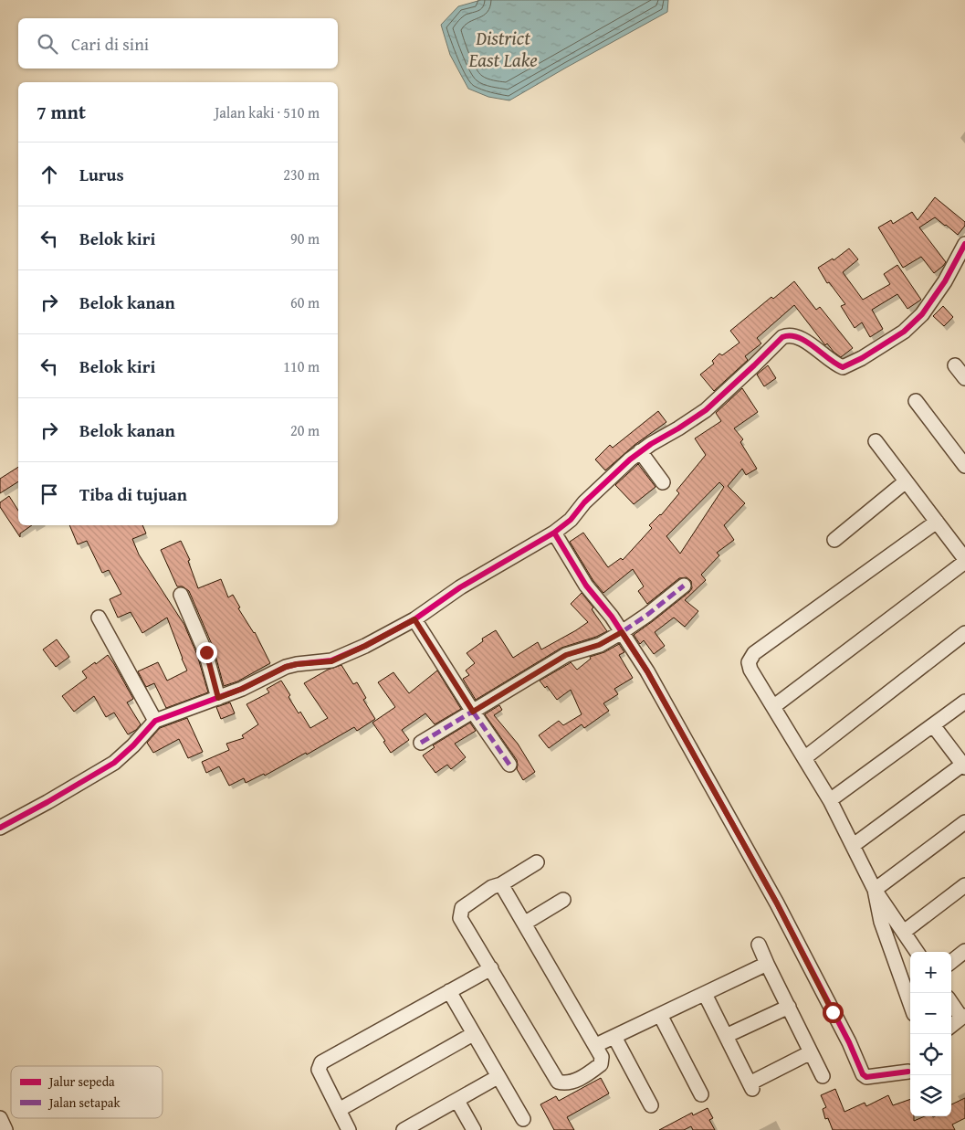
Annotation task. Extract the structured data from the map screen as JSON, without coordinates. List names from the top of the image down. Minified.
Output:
{"water":["District East Lake"],"legend":["Jalur sepeda","Jalan setapak"],"page":{"search":"Cari di sini","heading":["7 mnt","Jalan kaki · 510 m"],"list":[["Lurus","230 m"],["Belok kiri","90 m"],["Belok kanan","60 m"],["Belok kiri","110 m"],["Belok kanan","20 m"],"Tiba di tujuan"],"map_buttons":["+","−"]}}
